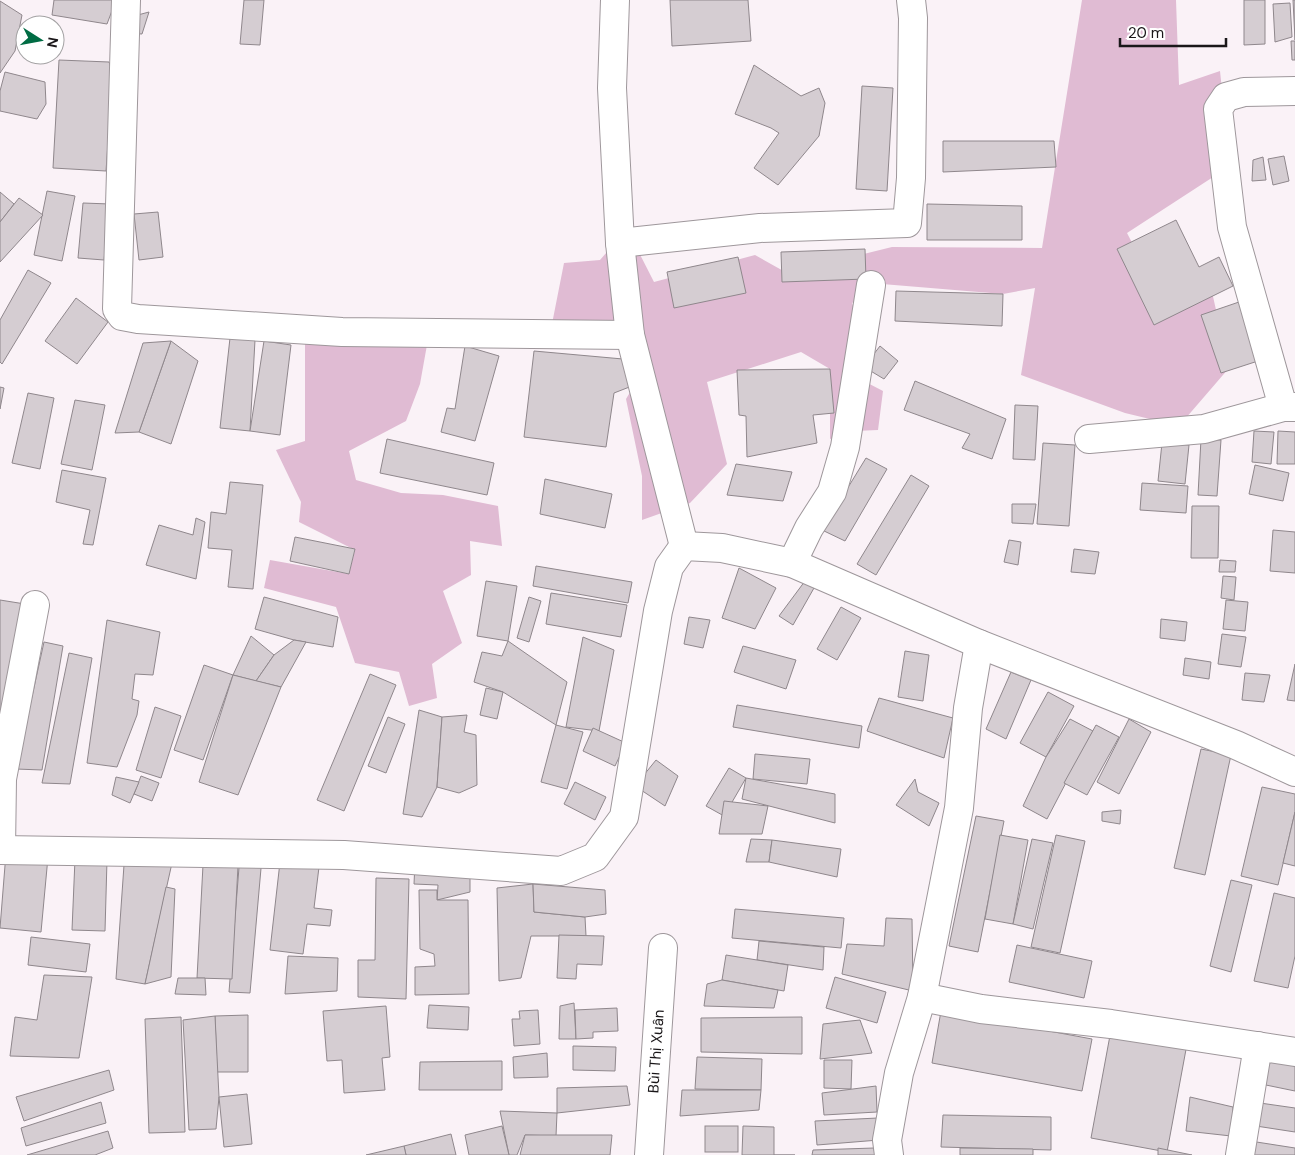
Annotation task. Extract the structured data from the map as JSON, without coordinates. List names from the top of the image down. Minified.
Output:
{"streets":{"street":["Bùi Thị Xuân"]},"scale_bar":"20 m","north":"right"}
